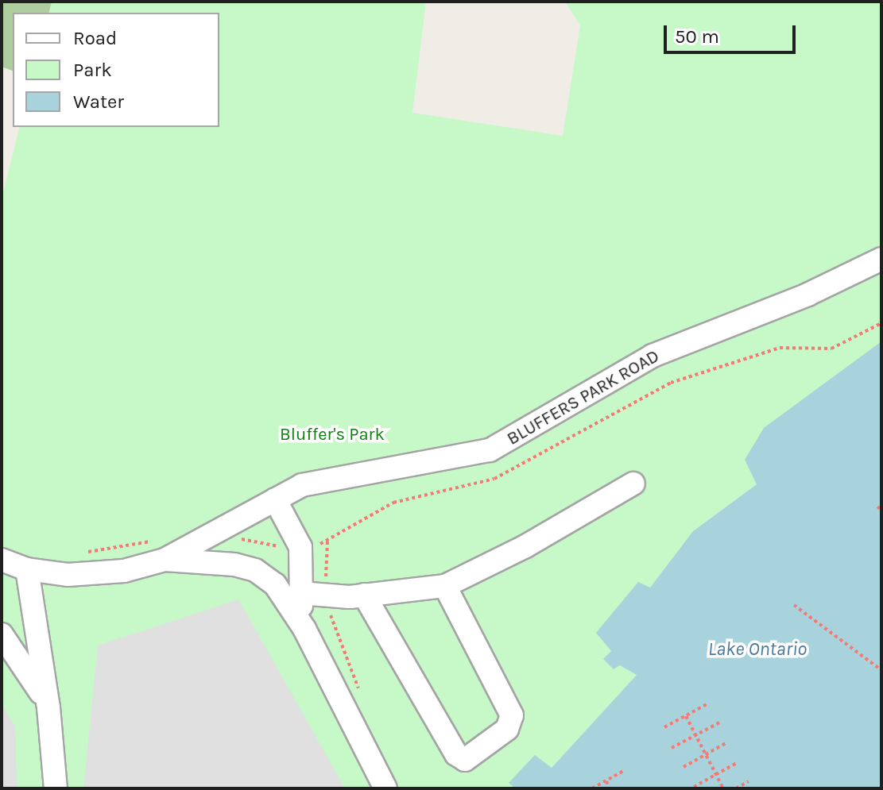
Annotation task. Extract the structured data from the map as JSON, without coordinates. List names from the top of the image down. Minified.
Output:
{"streets":{"street":["BLUFFERS PARK ROAD"]},"water":["Lake Ontario"],"parks":["Bluffer's Park"],"legend":["Road","Park","Water"],"scale_bar":"50 m"}
